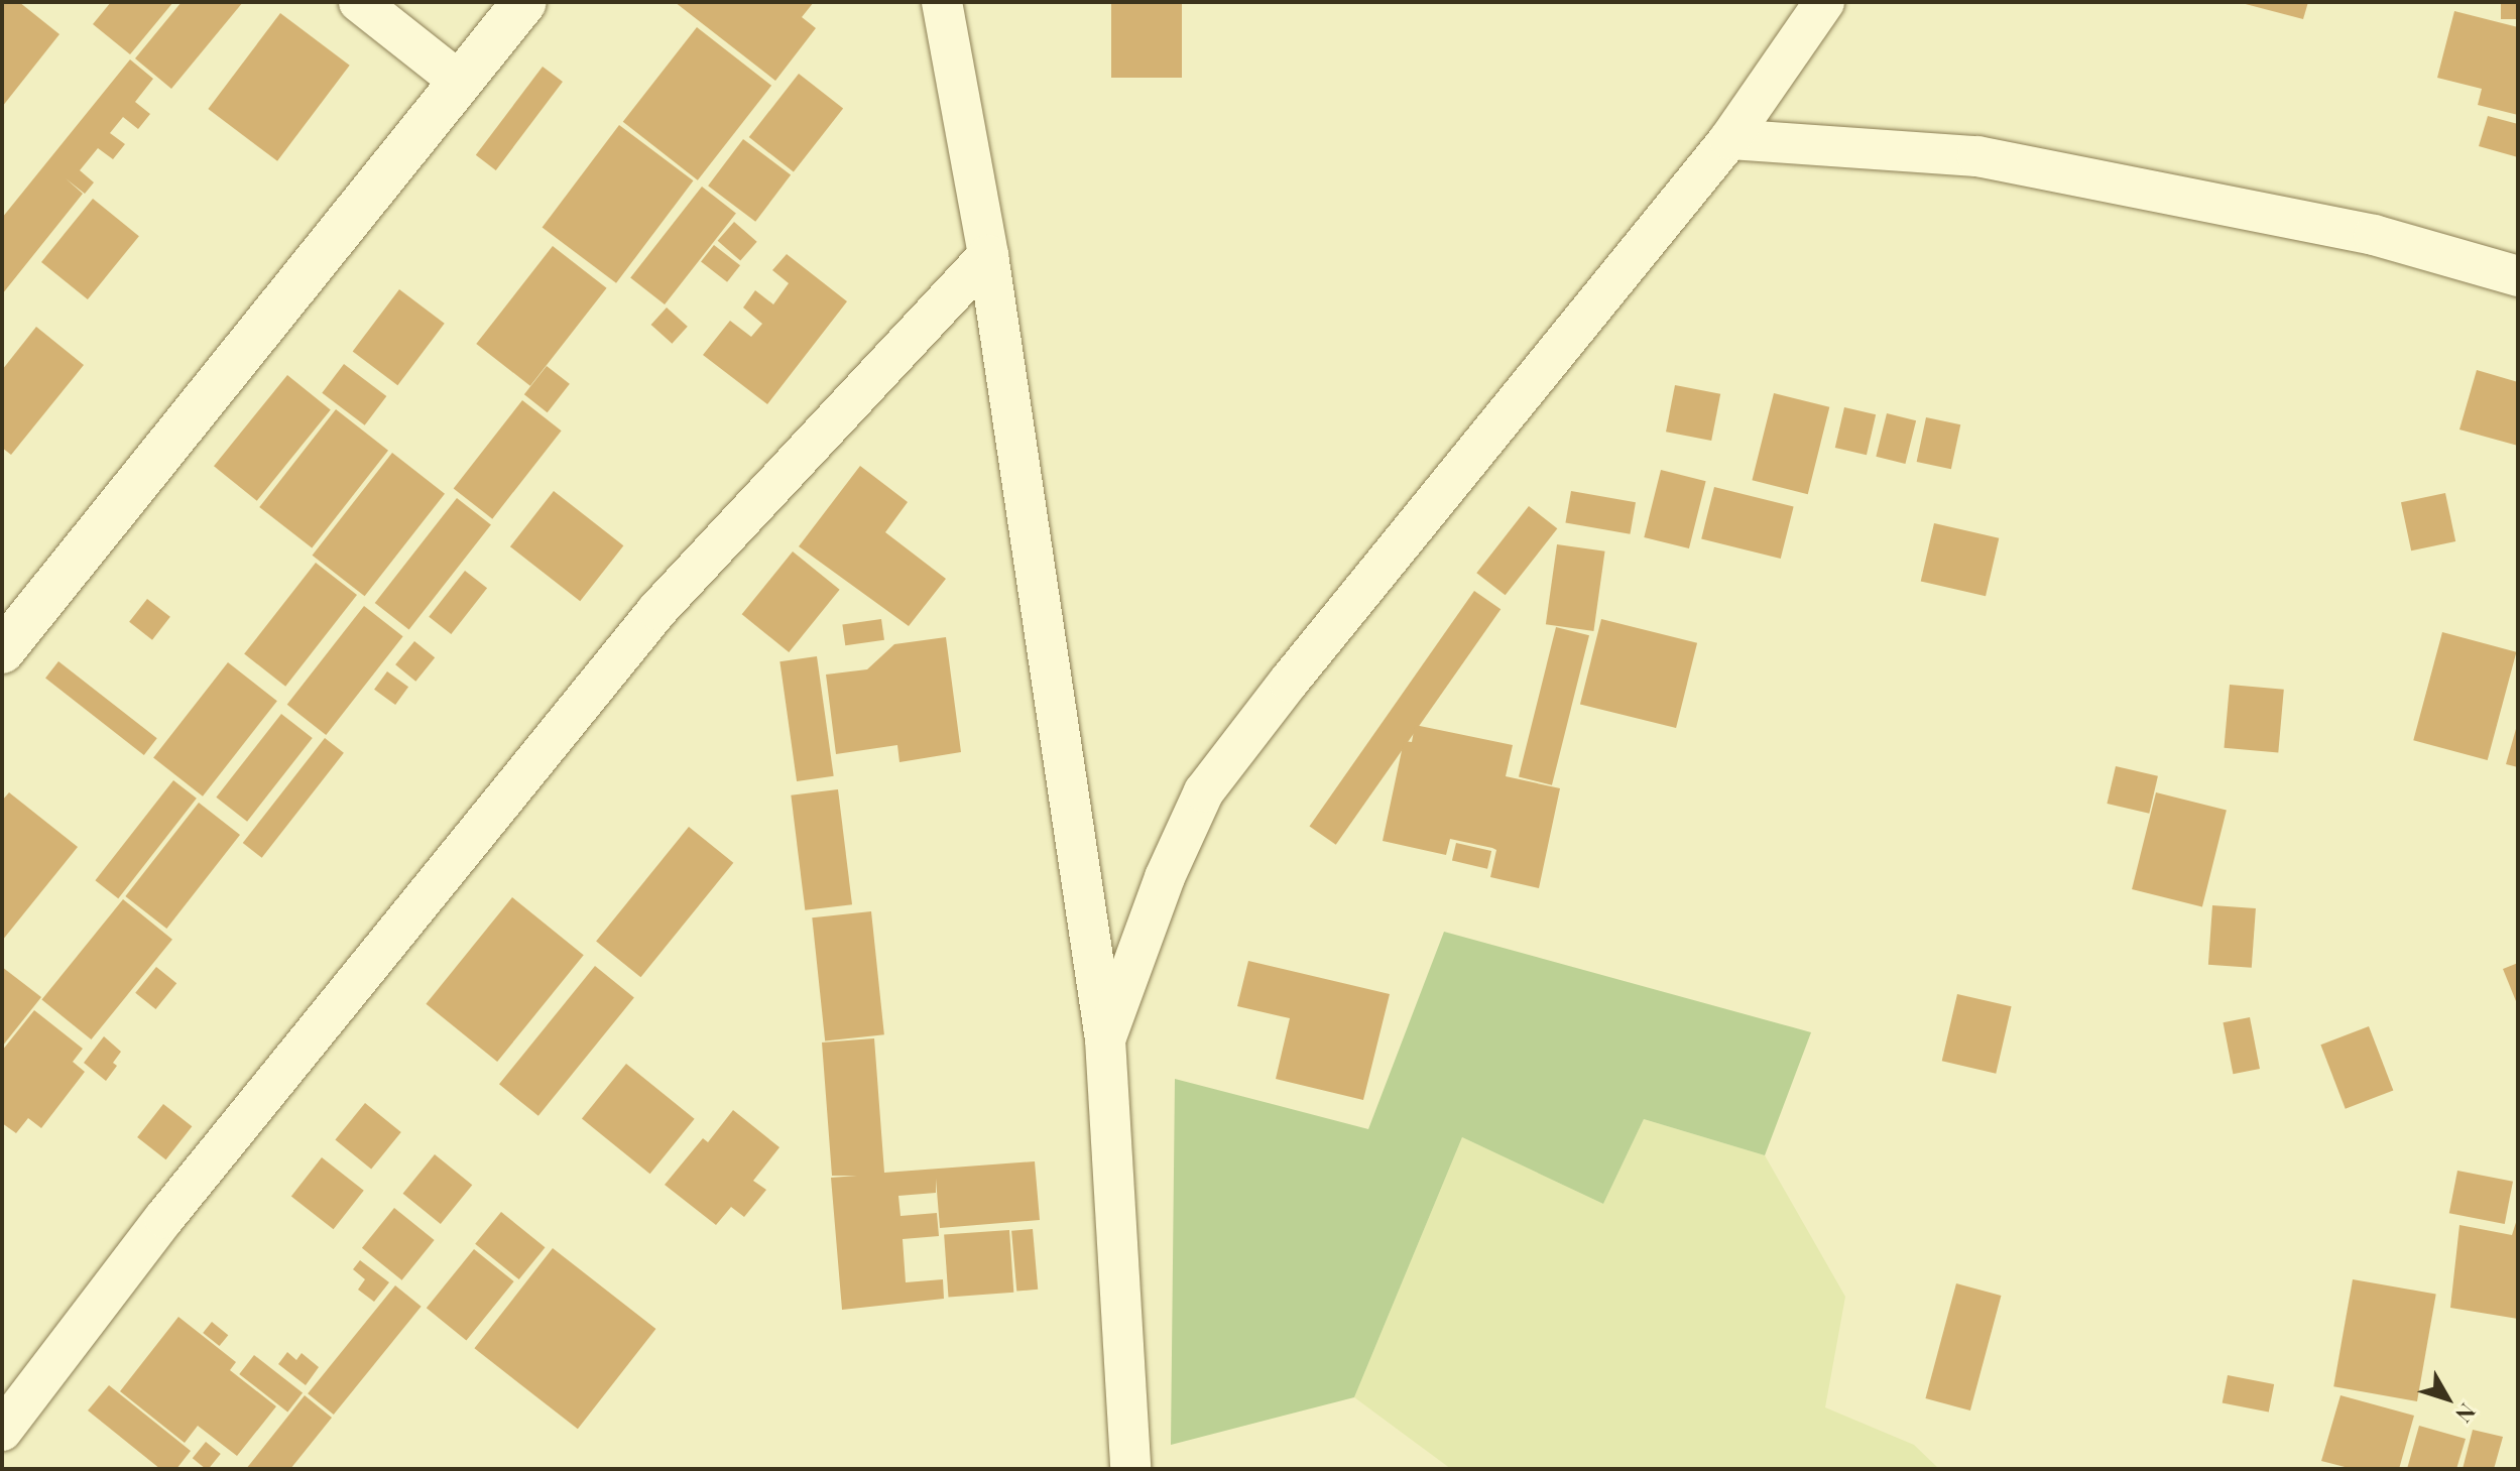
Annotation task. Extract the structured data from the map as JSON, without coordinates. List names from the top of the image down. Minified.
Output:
{"north":"bottom right"}
